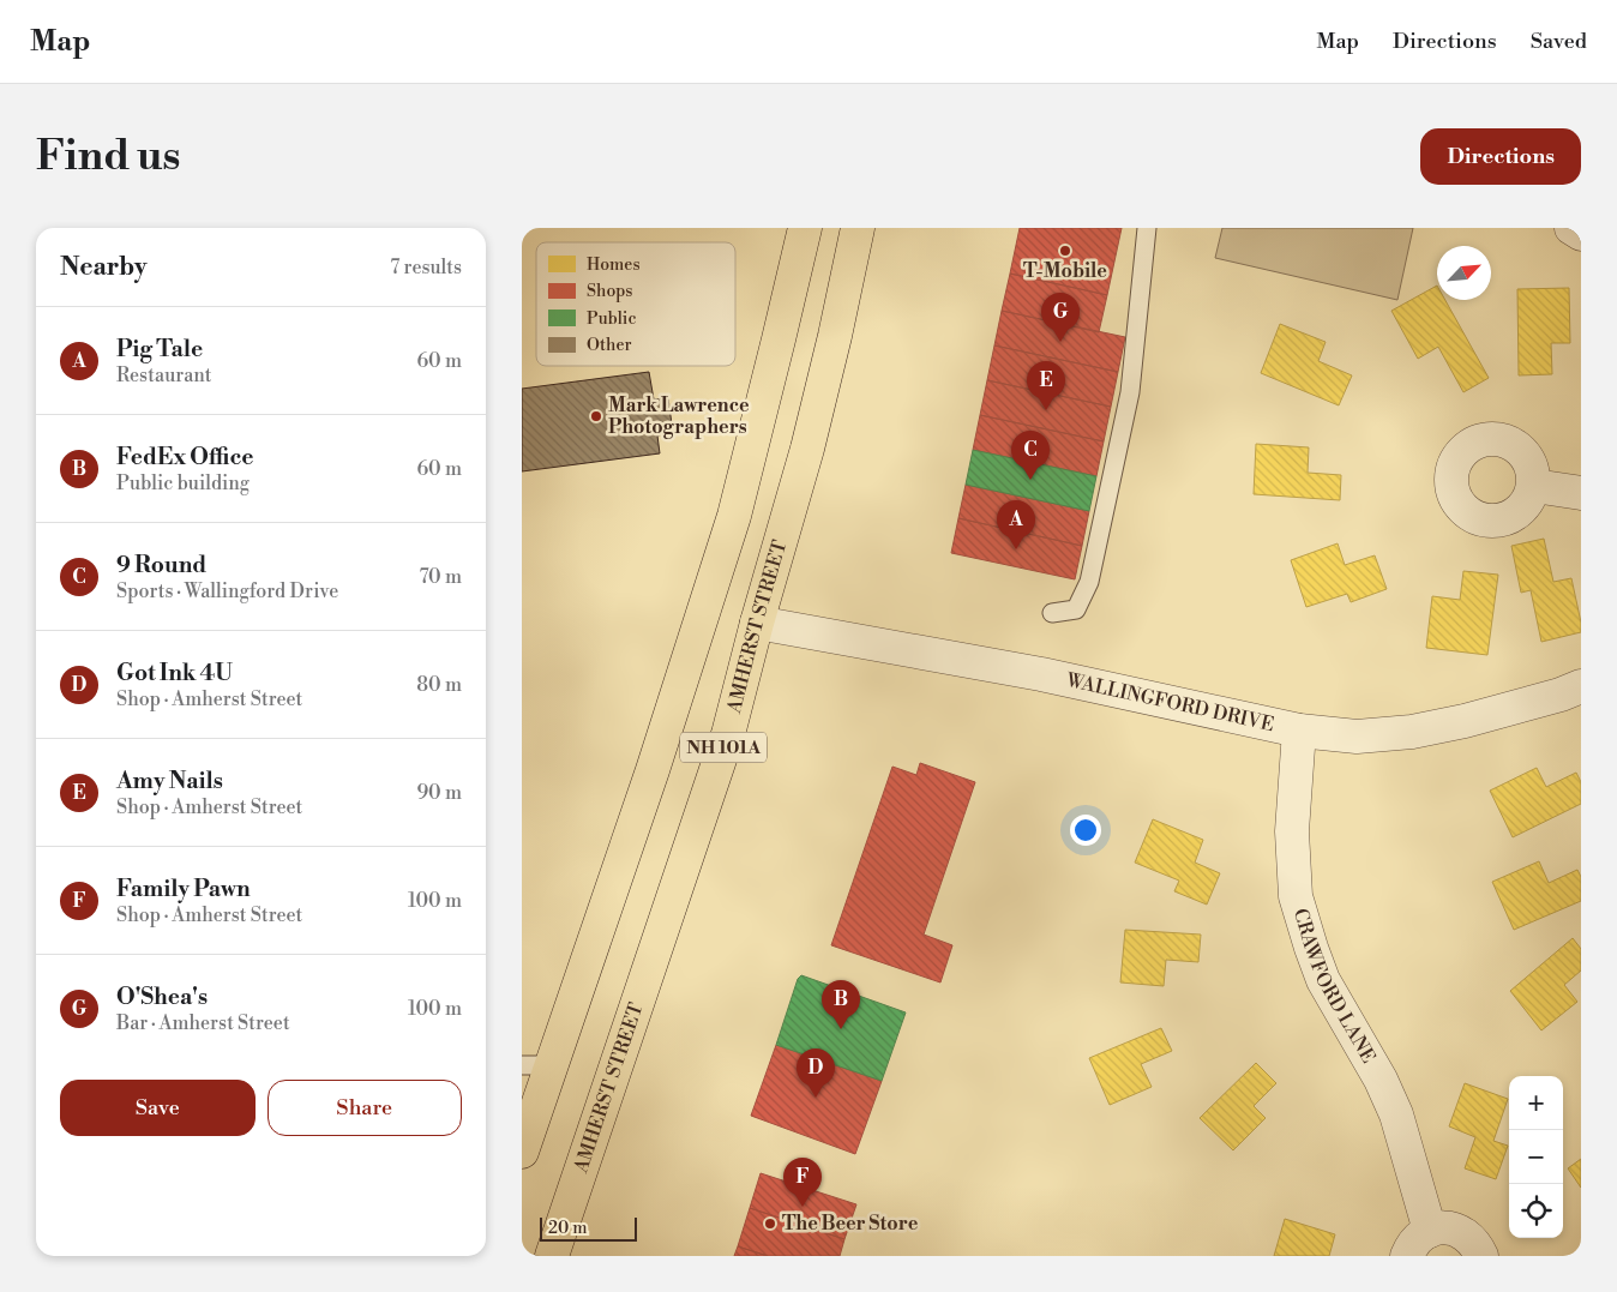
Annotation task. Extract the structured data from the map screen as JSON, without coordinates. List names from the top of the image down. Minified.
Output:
{"streets":{"highway":["AMHERST STREET","NH 101A"],"street":["WALLINGFORD DRIVE","CRAWFORD LANE"]},"crossings":[["AMHERST STREET","WALLINGFORD DRIVE"],["WALLINGFORD DRIVE","CRAWFORD LANE"]],"places":["T-Mobile","Mark Lawrence Photographers","The Beer Store"],"legend":["Homes","Shops","Public","Other"],"scale_bar":"20 m","north":"top right","page":{"header":"Map","nav":["Map","Directions","Saved"],"buttons":["Directions",["Save","Share"]],"title":"Find us","heading":["Nearby","7 results"],"pins":["G","E","C","A","B","D","F"],"list":[{"mark":"A","name":"Pig Tale","note":"Restaurant","value":"60 m"},{"mark":"B","name":"FedEx Office","note":"Public building","value":"60 m"},{"mark":"C","name":"9 Round","note":"Sports · Wallingford Drive","value":"70 m"},{"mark":"D","name":"Got Ink 4U","note":"Shop · Amherst Street","value":"80 m"},{"mark":"E","name":"Amy Nails","note":"Shop · Amherst Street","value":"90 m"},{"mark":"F","name":"Family Pawn","note":"Shop · Amherst Street","value":"100 m"},{"mark":"G","name":"O'Shea's","note":"Bar · Amherst Street","value":"100 m"}],"map_buttons":["+","−"],"scale":"20 m"}}
